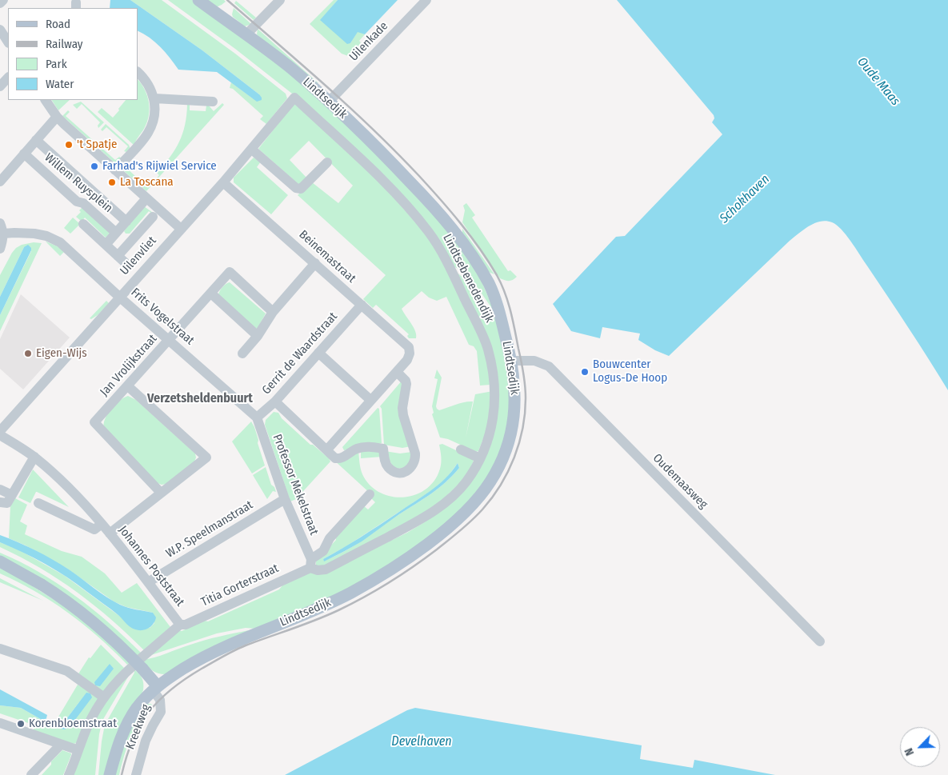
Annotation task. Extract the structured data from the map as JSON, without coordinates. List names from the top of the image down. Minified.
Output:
{"streets":{"main road":["Lindtsedijk"],"street":["Uilenkade","Willem Ruysplein","Uilenvliet","Beinemastraat","Lindtsebenedendijk","Frits Vogelstraat","Gerrit de Waardstraat","Jan Vrolijkstraat","Oudemaasweg","Professor Mekelstraat","W.P. Speelmanstraat","Johannes Poststraat","Titia Gorterstraat","Kreekweg"]},"crossings":[["Uilenkade","Lindtsedijk"],["Lindtsedijk","Oudemaasweg"],["Lindtsedijk","Kreekweg"],["Uilenvliet","Beinemastraat"],["Uilenvliet","Lindtsebenedendijk"],["Uilenvliet","Frits Vogelstraat"],["Beinemastraat","Gerrit de Waardstraat"],["Lindtsebenedendijk","Professor Mekelstraat"],["Lindtsebenedendijk","Titia Gorterstraat"],["Frits Vogelstraat","Gerrit de Waardstraat"],["Frits Vogelstraat","Jan Vrolijkstraat"],["Frits Vogelstraat","Professor Mekelstraat"],["Gerrit de Waardstraat","Professor Mekelstraat"],["Professor Mekelstraat","W.P. Speelmanstraat"],["Professor Mekelstraat","Titia Gorterstraat"],["W.P. Speelmanstraat","Johannes Poststraat"],["Johannes Poststraat","Titia Gorterstraat"]],"districts":["Verzetsheldenbuurt"],"water":["Oude Maas","Schokhaven","Develhaven"],"places":["'t Spatje","Farhad's Rijwiel Service","La Toscana","Eigen-Wijs","Bouwcenter Logus-De Hoop","Korenbloemstraat"],"legend":["Road","Railway","Park","Water"],"north":"bottom left"}
